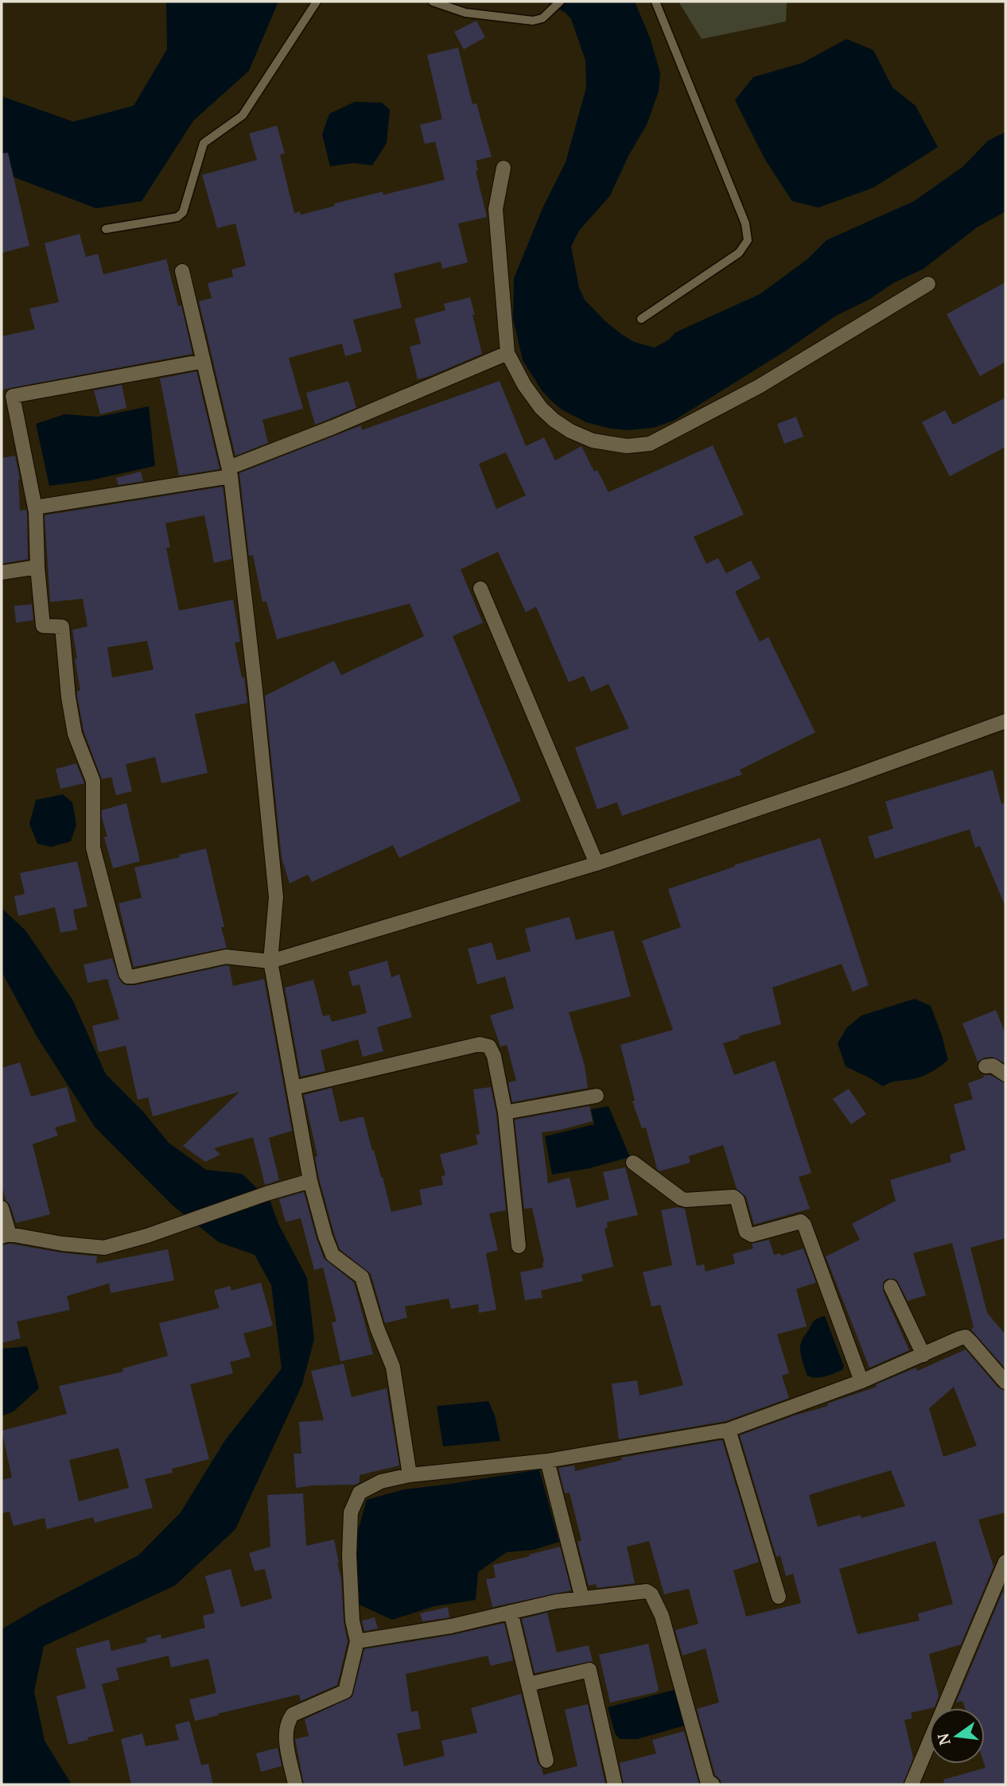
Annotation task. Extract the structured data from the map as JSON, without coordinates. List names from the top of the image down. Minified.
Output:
{"north":"left"}
